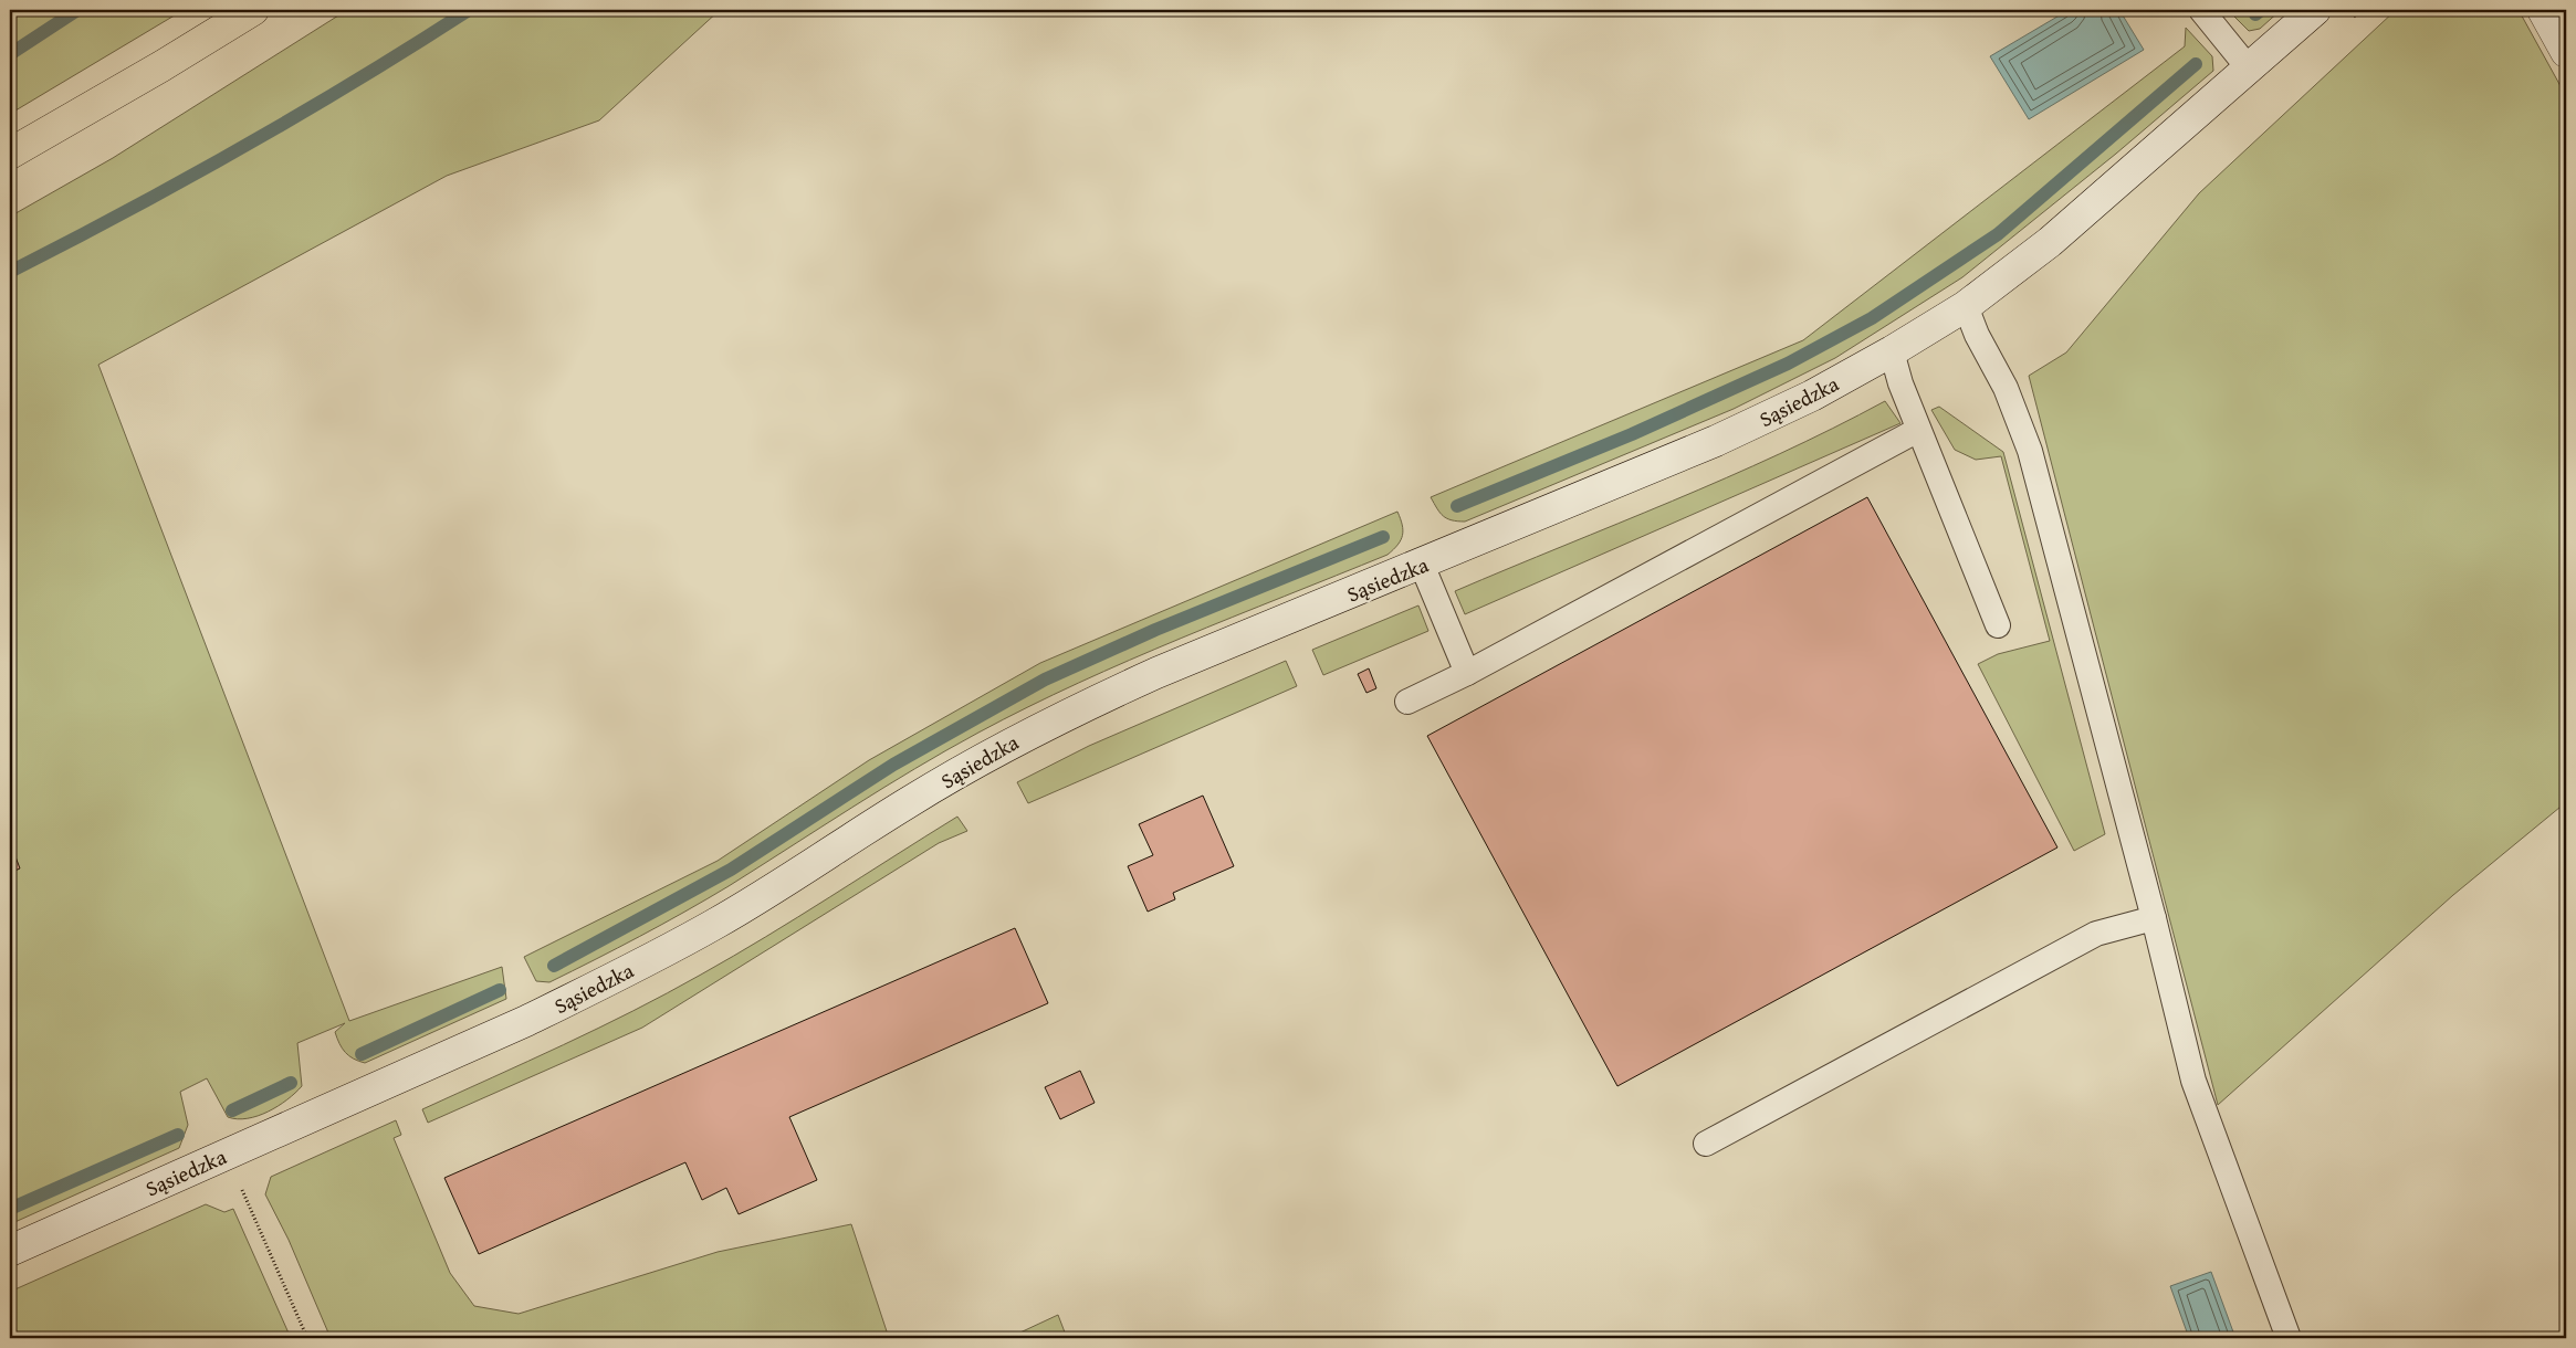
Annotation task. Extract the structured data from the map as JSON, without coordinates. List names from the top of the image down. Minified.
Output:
{"streets":{"street":["Sąsiedzka"]}}
